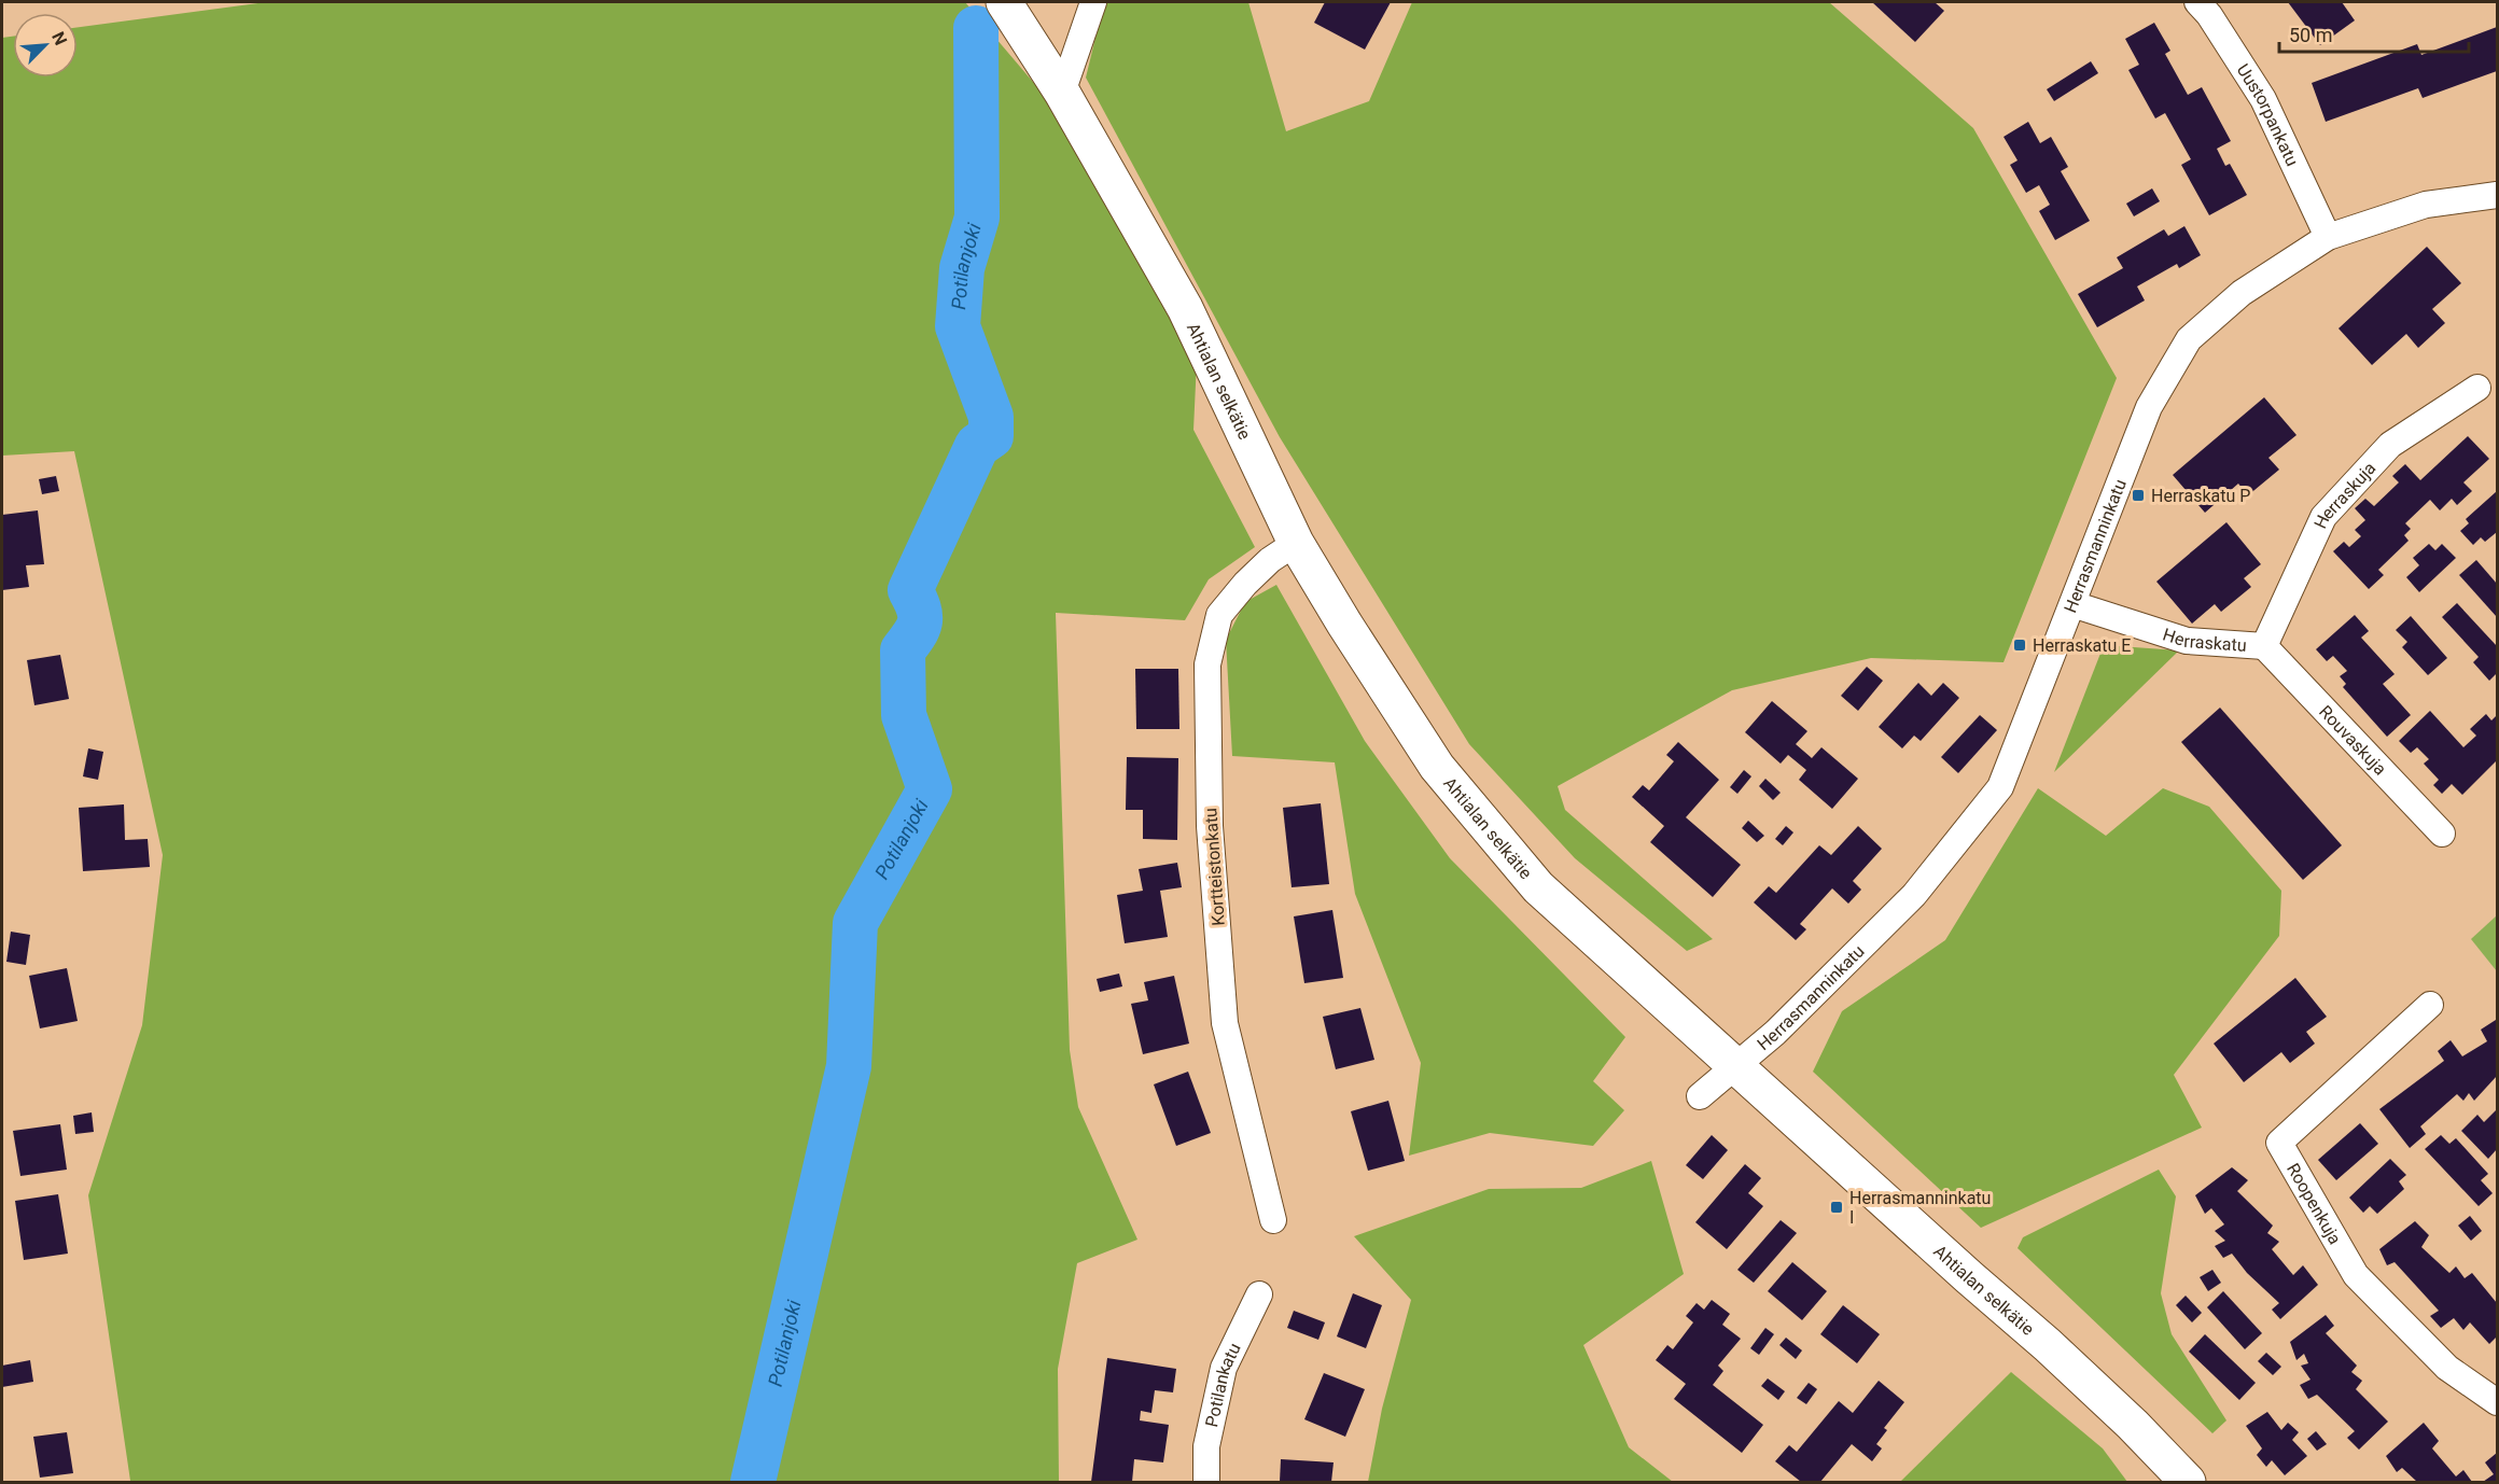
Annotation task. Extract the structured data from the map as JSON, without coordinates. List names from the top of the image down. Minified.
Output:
{"streets":{"street":["Uustorpankatu","Ahtialan selkätie","Herraskuja","Herrasmanninkatu","Herraskatu","Rouvaskuja","Kortteistonkatu","Roopenkuja","Potilankatu"]},"crossings":[["Uustorpankatu","Herrasmanninkatu"],["Ahtialan selkätie","Herrasmanninkatu"],["Ahtialan selkätie","Kortteistonkatu"],["Herraskuja","Herraskatu"],["Herraskuja","Rouvaskuja"],["Herrasmanninkatu","Herraskatu"],["Herraskatu","Rouvaskuja"]],"water":["Potilanjoki"],"places":{"transit":["Herraskatu P","Herraskatu E","Herrasmanninkatu I"]},"scale_bar":"50 m","north":"top right"}
